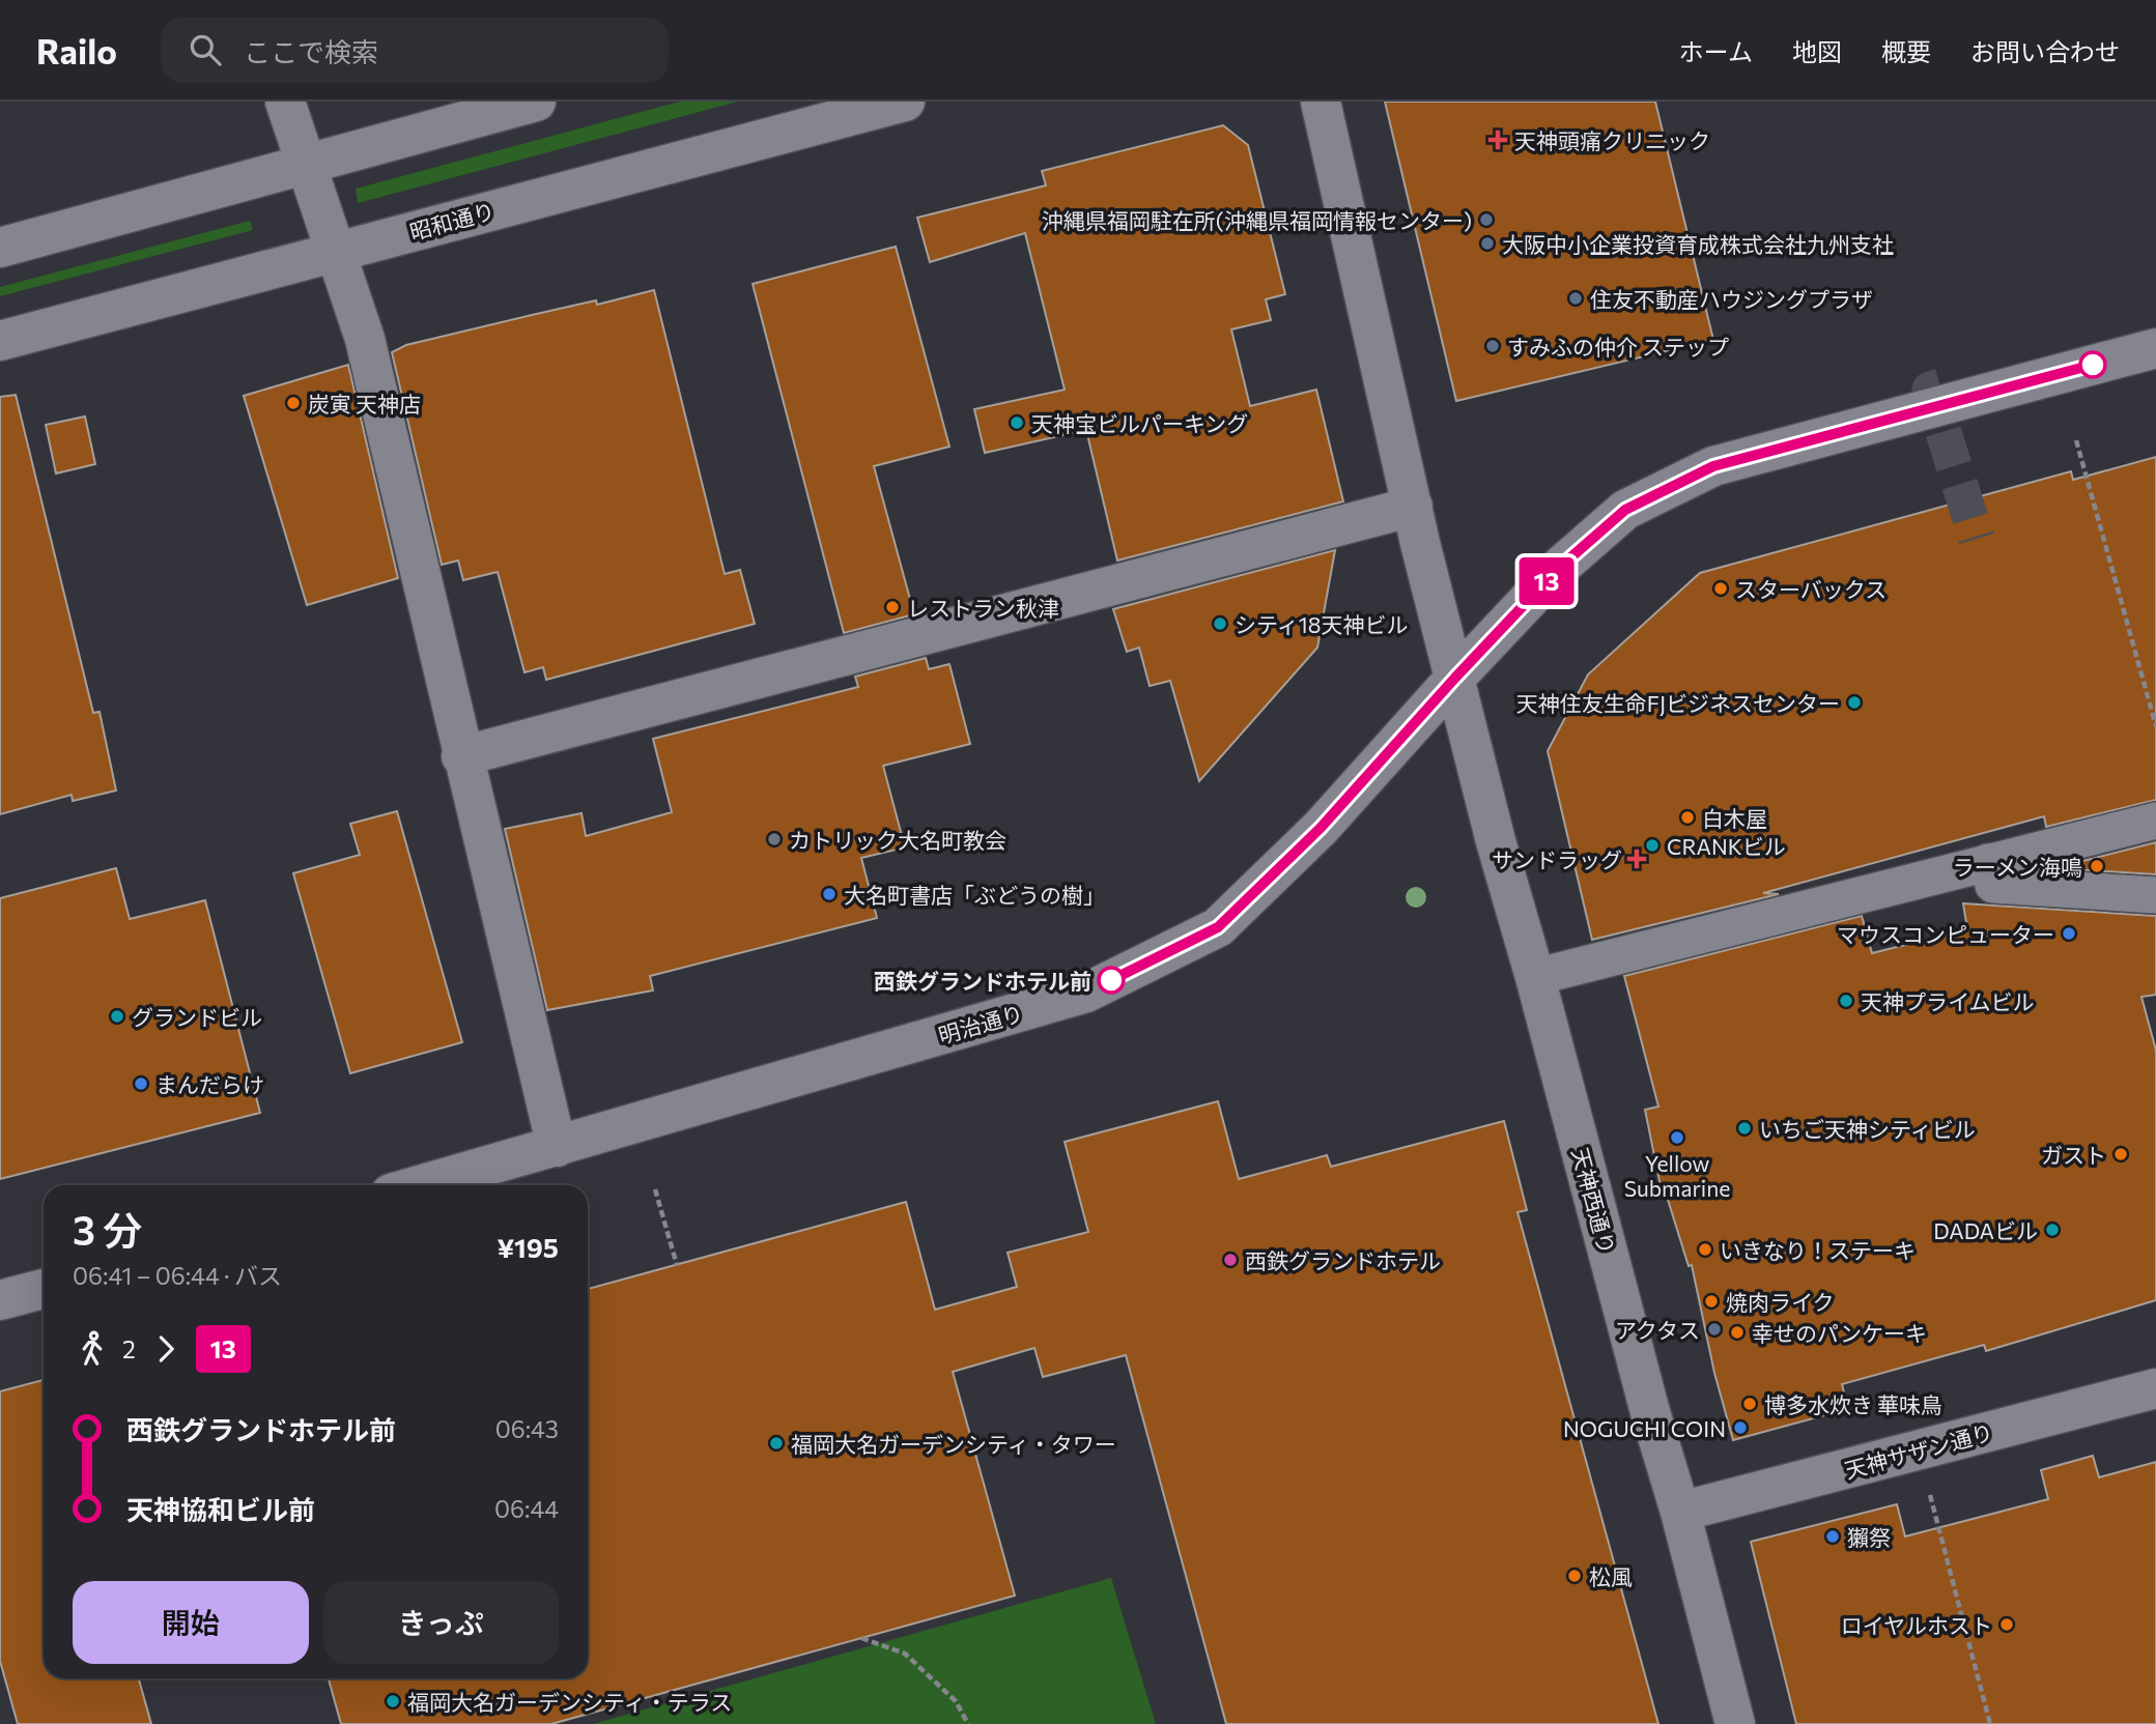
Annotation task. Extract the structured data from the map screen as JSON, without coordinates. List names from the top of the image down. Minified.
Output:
{"streets":{"street":["昭和通り","明治通り","天神西通り","天神サザン通り"]},"crossings":[["明治通り","天神西通り"],["天神西通り","天神サザン通り"]],"places":{"health":["天神頭痛クリニック","サンドラッグ"],"other":["沖縄県福岡駐在所(沖縄県福岡情報センター)","大阪中小企業投資育成株式会社九州支社","住友不動産ハウジングプラザ","すみふの仲介 ステップ","炭寅 天神店","天神宝ビルパーキング","スターバックス","レストラン秋津","シティ18天神ビル","天神住友生命FJビジネスセンター","白木屋","カトリック大名町教会","CRANKビル","ラーメン海鳴","大名町書店「ぶどうの樹」","マウスコンピューター","西鉄グランドホテル前","天神プライムビル","グランドビル","まんだらけ","いちご天神シティビル","Yellow Submarine","ガスト","DADAビル","いきなり！ステーキ","西鉄グランドホテル","焼肉ライク","アクタス","幸せのパンケーキ","博多水炊き 華味鳥","NOGUCHI COIN","福岡大名ガーデンシティ・タワー","獺祭","松風","ロイヤルホスト","福岡大名ガーデンシティ・テラス"]},"lines":["bus line 13"],"page":{"header":"Railo","search":"ここで検索","nav":["ホーム","地図","概要","お問い合わせ"],"on_map":"13","heading":["3 分","06:41 – 06:44 · バス","¥195"],"legs":["2","13"],"list":[{"name":"西鉄グランドホテル前","value":"06:43"},{"name":"天神協和ビル前","value":"06:44"}],"buttons":["開始","きっぷ"]}}
